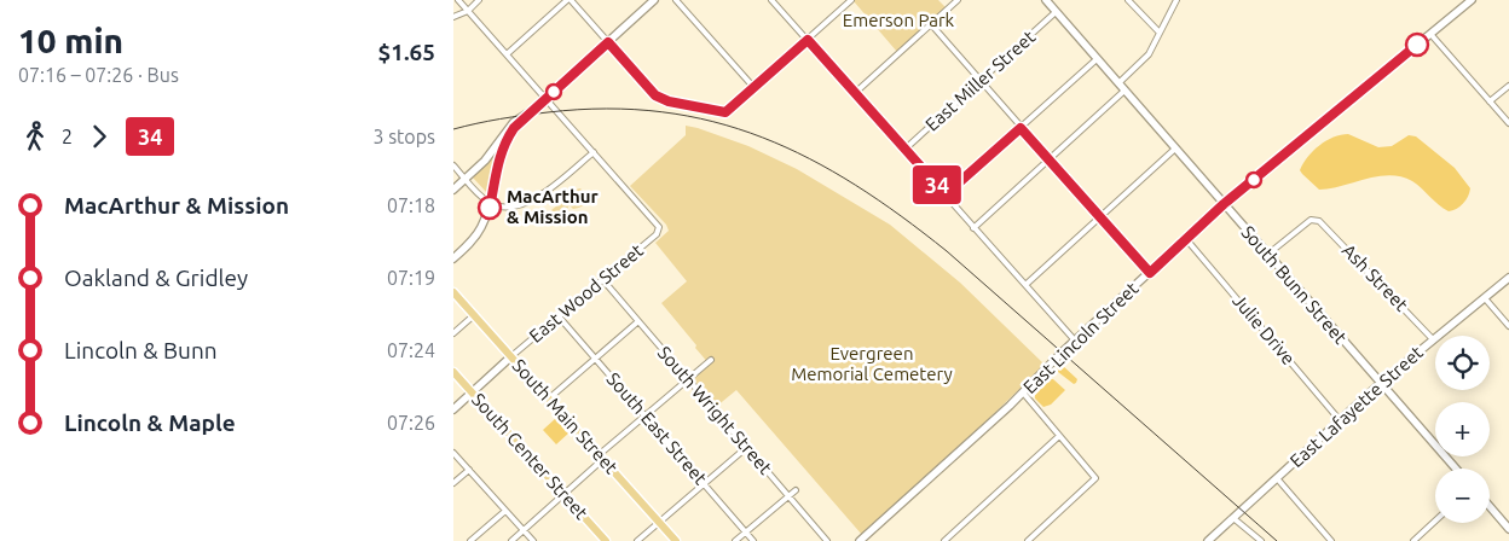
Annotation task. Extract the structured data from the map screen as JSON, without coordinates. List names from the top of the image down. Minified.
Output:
{"streets":{"main road":["South Bunn Street","East Lincoln Street","East Lafayette Street","South Main Street","South Center Street"],"street":["East Miller Street","Ash Street","East Wood Street","Julie Drive","South Wright Street","South East Street"]},"crossings":[["East Miller Street","South Bunn Street"],["Ash Street","South Bunn Street"],["Ash Street","East Lafayette Street"],["South Bunn Street","East Lincoln Street"],["South Bunn Street","East Lafayette Street"],["East Wood Street","South Wright Street"],["East Wood Street","South Main Street"],["East Wood Street","South East Street"],["Julie Drive","East Lincoln Street"],["Julie Drive","East Lafayette Street"]],"parks":["Emerson Park","Evergreen Memorial Cemetery"],"places":["MacArthur & Mission"],"lines":["bus line 34"],"page":{"heading":["10 min","07:16 – 07:26 · Bus","$1.65"],"on_map":"34","legs":["2","34","3 stops"],"list":[{"name":"MacArthur & Mission","value":"07:18"},{"name":"Oakland & Gridley","value":"07:19"},{"name":"Lincoln & Bunn","value":"07:24"},{"name":"Lincoln & Maple","value":"07:26"}],"map_buttons":["+","−"]}}
